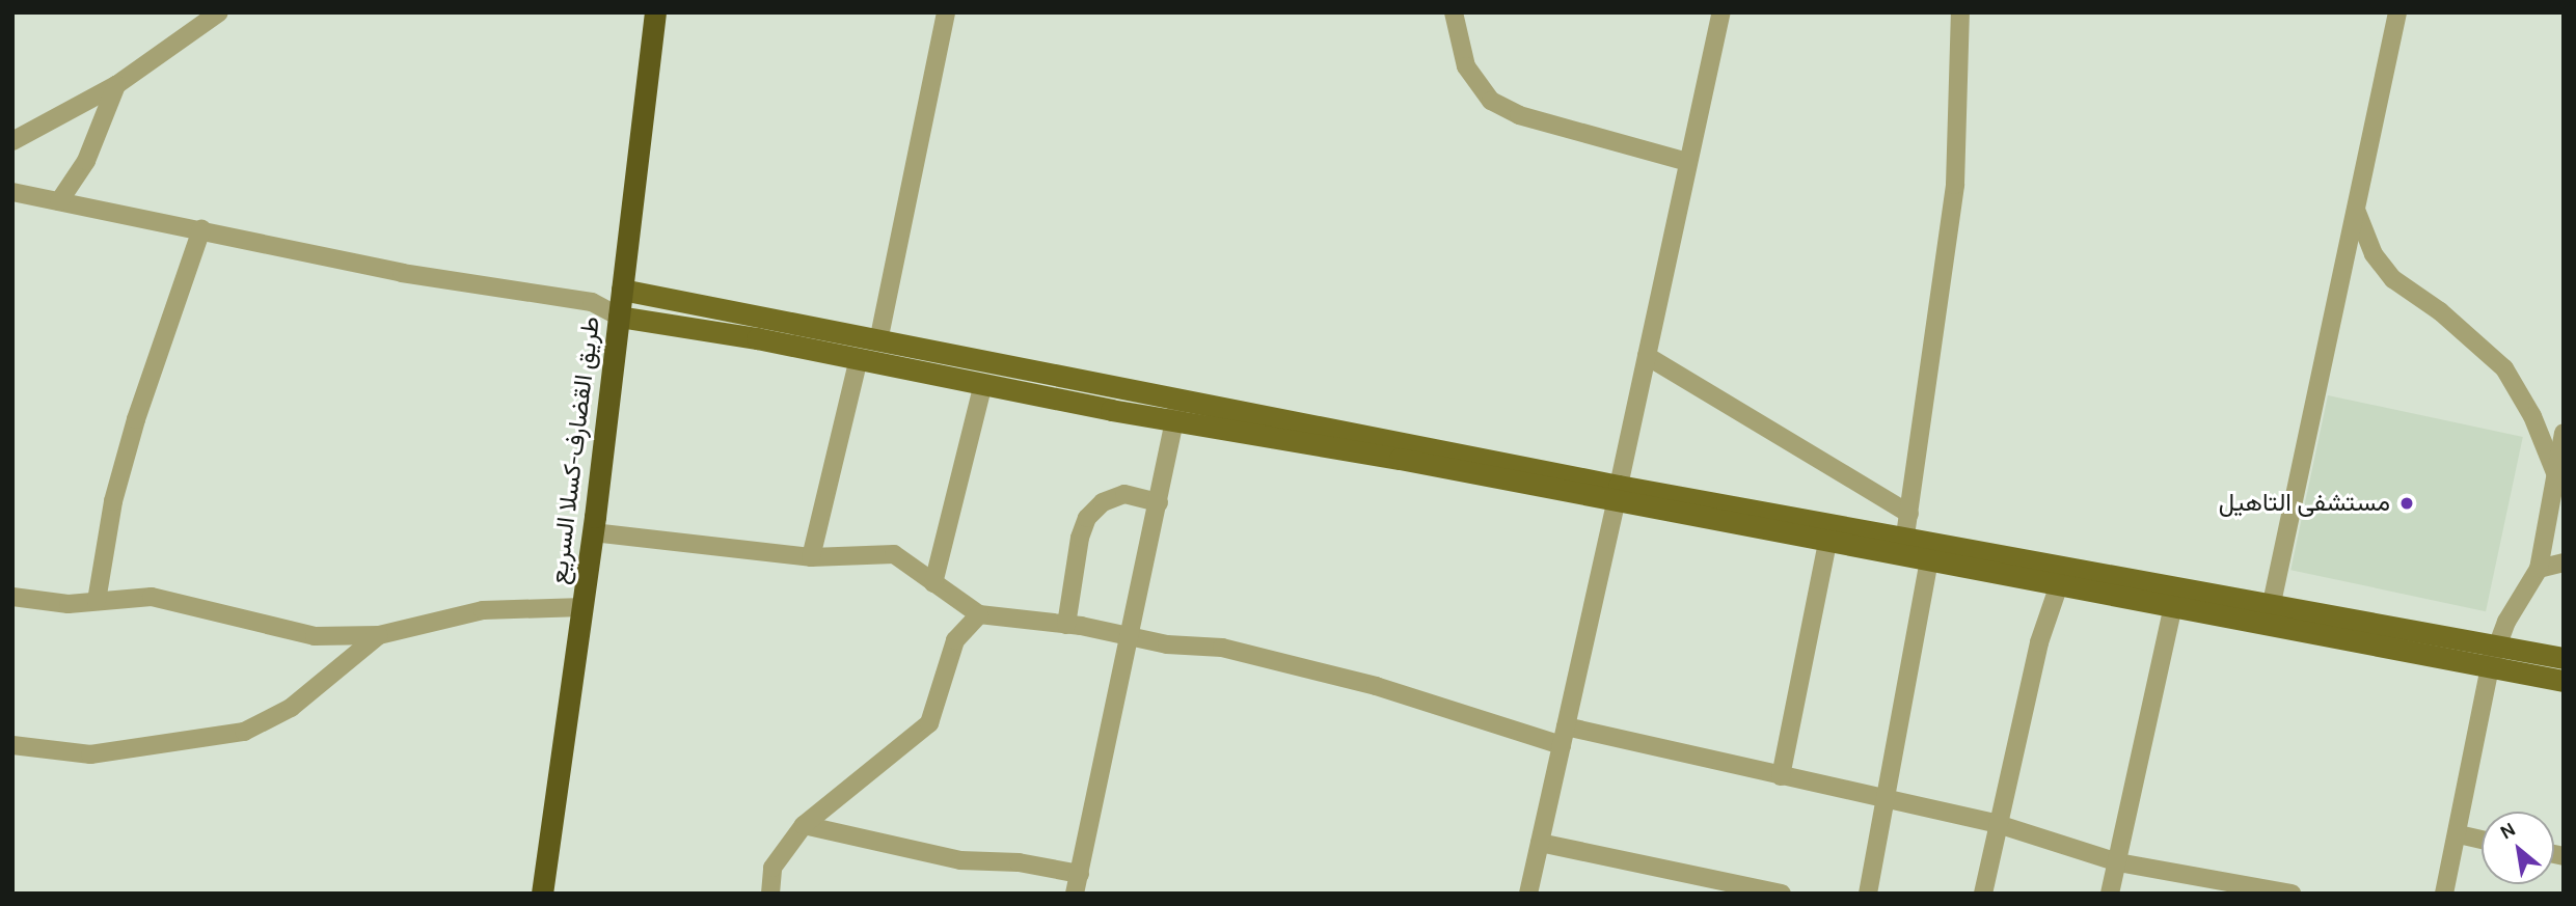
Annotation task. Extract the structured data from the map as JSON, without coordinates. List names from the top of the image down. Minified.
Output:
{"streets":{"highway":["طريق القضارف-كسلا السريع"]},"places":["مستشفى التاهيل"],"north":"top left"}
